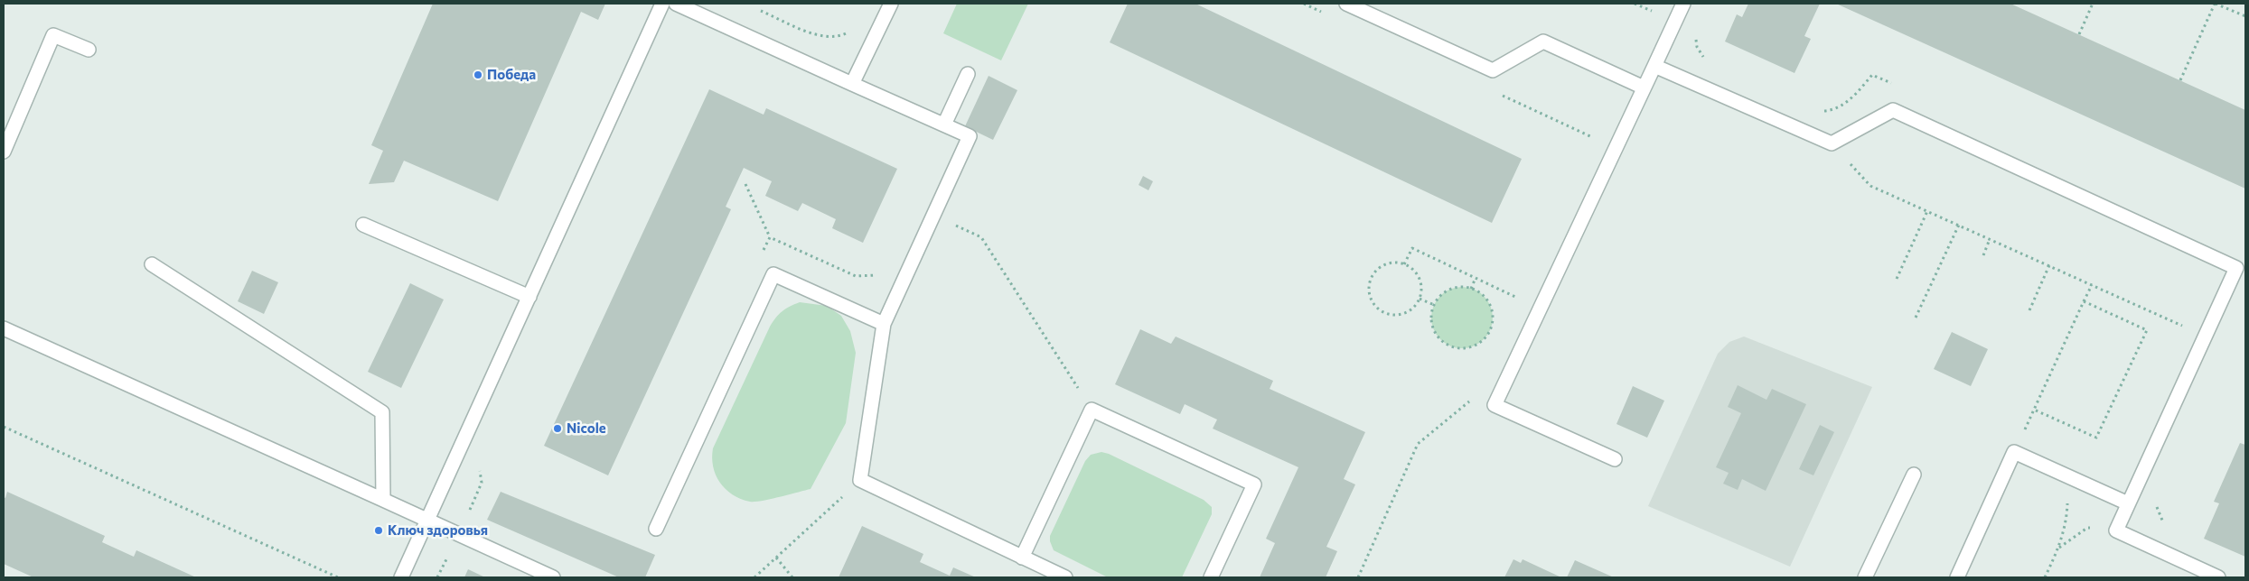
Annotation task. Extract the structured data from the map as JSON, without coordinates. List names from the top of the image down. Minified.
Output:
{"places":["Победа","Nicole","Ключ здоровья"]}
